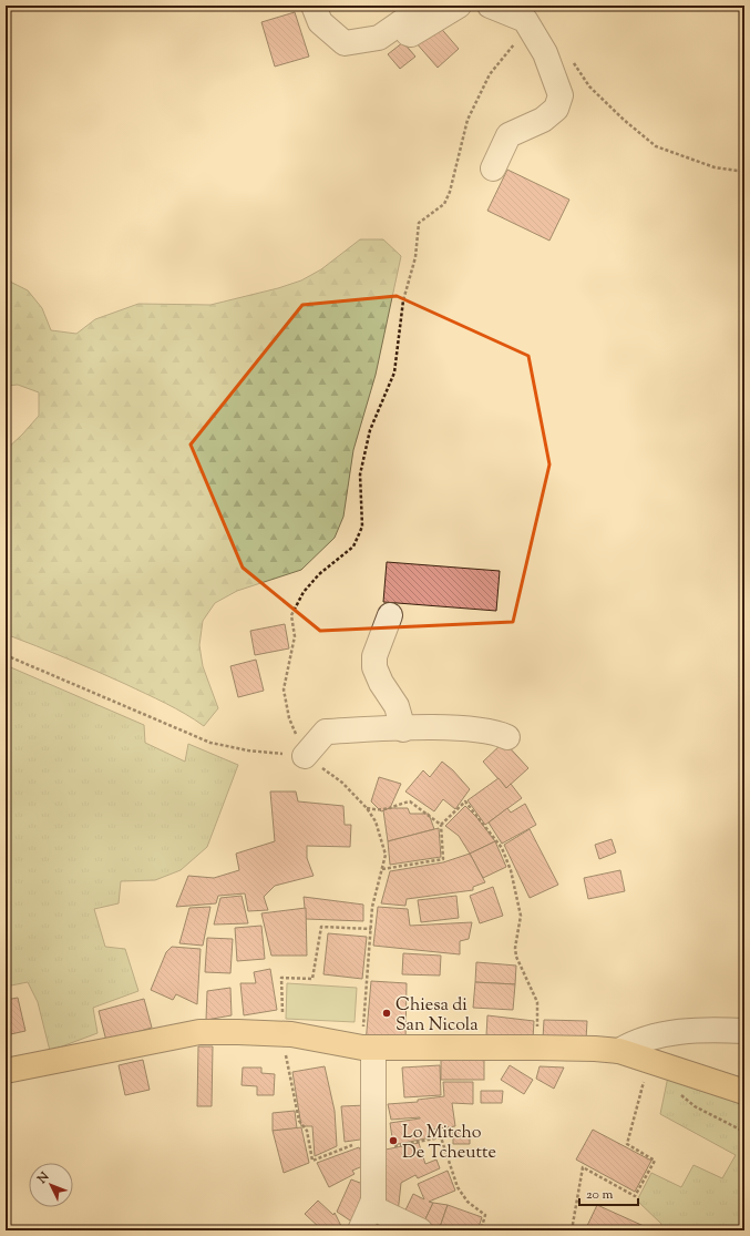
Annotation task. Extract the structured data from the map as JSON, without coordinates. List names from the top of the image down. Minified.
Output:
{"places":["Chiesa di San Nicola","Lo Mitcho De Tcheutte"],"scale_bar":"20 m","north":"top left"}
